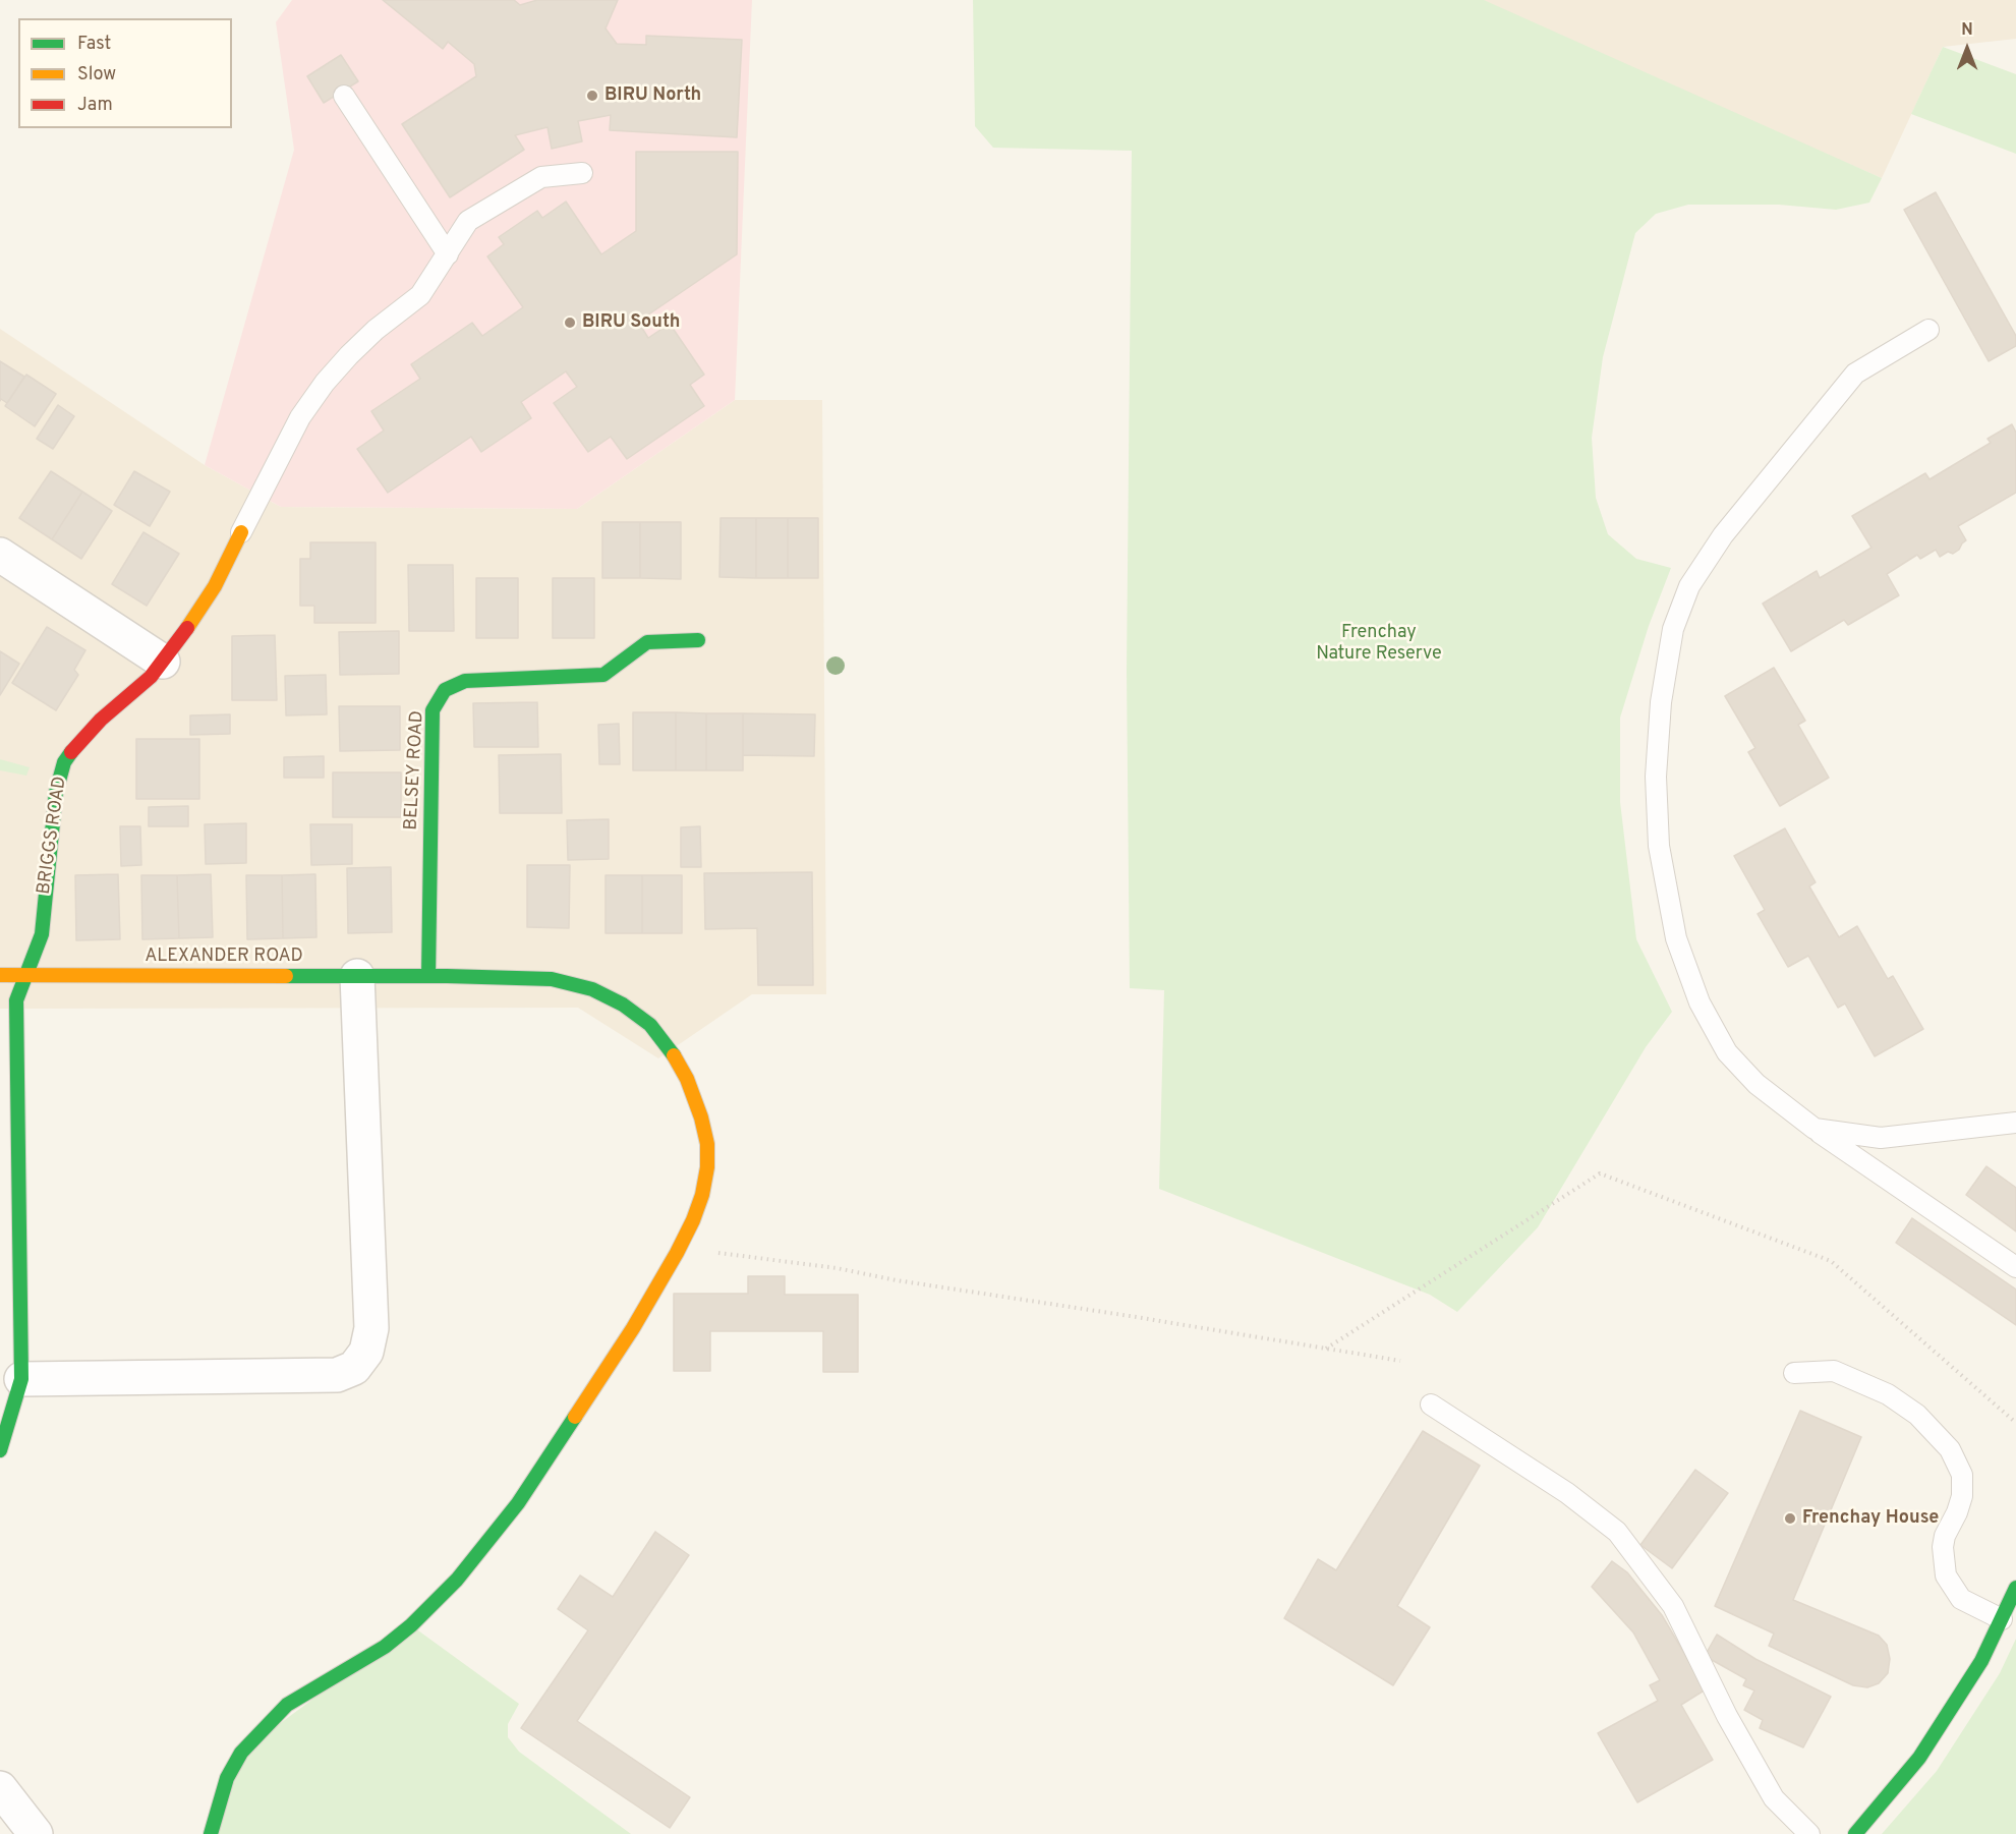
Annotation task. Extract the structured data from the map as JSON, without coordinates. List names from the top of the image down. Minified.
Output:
{"streets":{"street":["BELSEY ROAD","BRIGGS ROAD","ALEXANDER ROAD"]},"crossings":[["BELSEY ROAD","ALEXANDER ROAD"],["BRIGGS ROAD","ALEXANDER ROAD"]],"parks":["Frenchay Nature Reserve"],"places":["BIRU North","BIRU South","Frenchay House"],"legend":["Fast","Slow","Jam"],"north":"top"}
